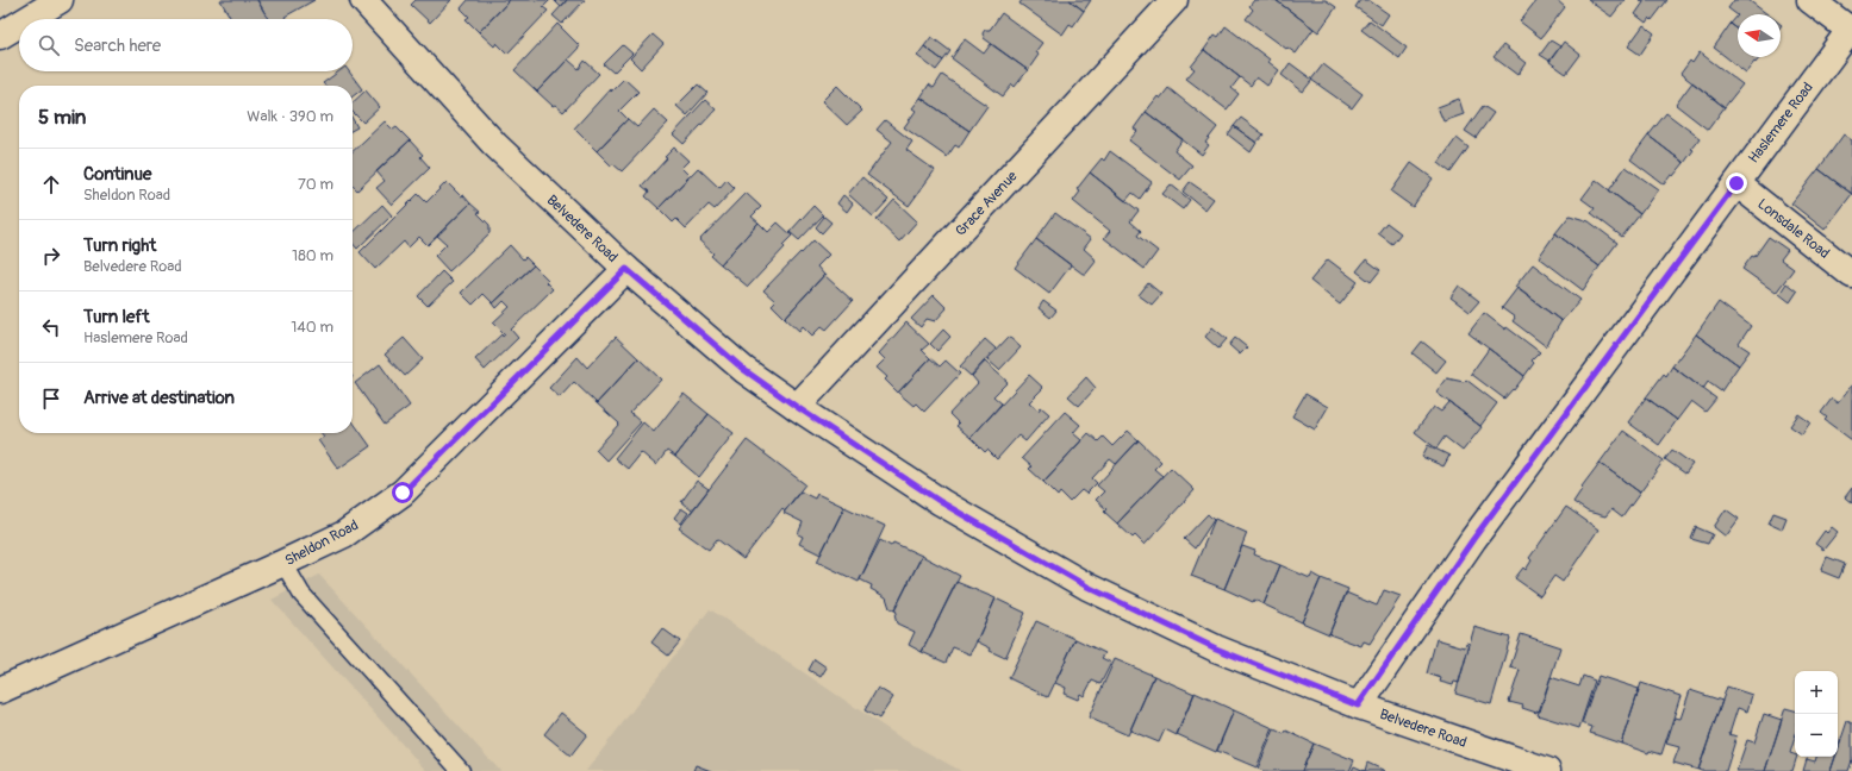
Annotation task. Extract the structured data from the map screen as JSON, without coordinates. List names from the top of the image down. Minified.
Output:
{"streets":{"street":["Haslemere Road","Grace Avenue","Belvedere Road","Lonsdale Road","Sheldon Road"]},"crossings":[["Haslemere Road","Belvedere Road"],["Haslemere Road","Lonsdale Road"],["Grace Avenue","Belvedere Road"],["Belvedere Road","Sheldon Road"]],"north":"left","page":{"search":"Search here","heading":["5 min","Walk · 390 m"],"list":[["Continue","Sheldon Road","70 m"],["Turn right","Belvedere Road","180 m"],["Turn left","Haslemere Road","140 m"],"Arrive at destination"],"map_buttons":["+","−"]}}
